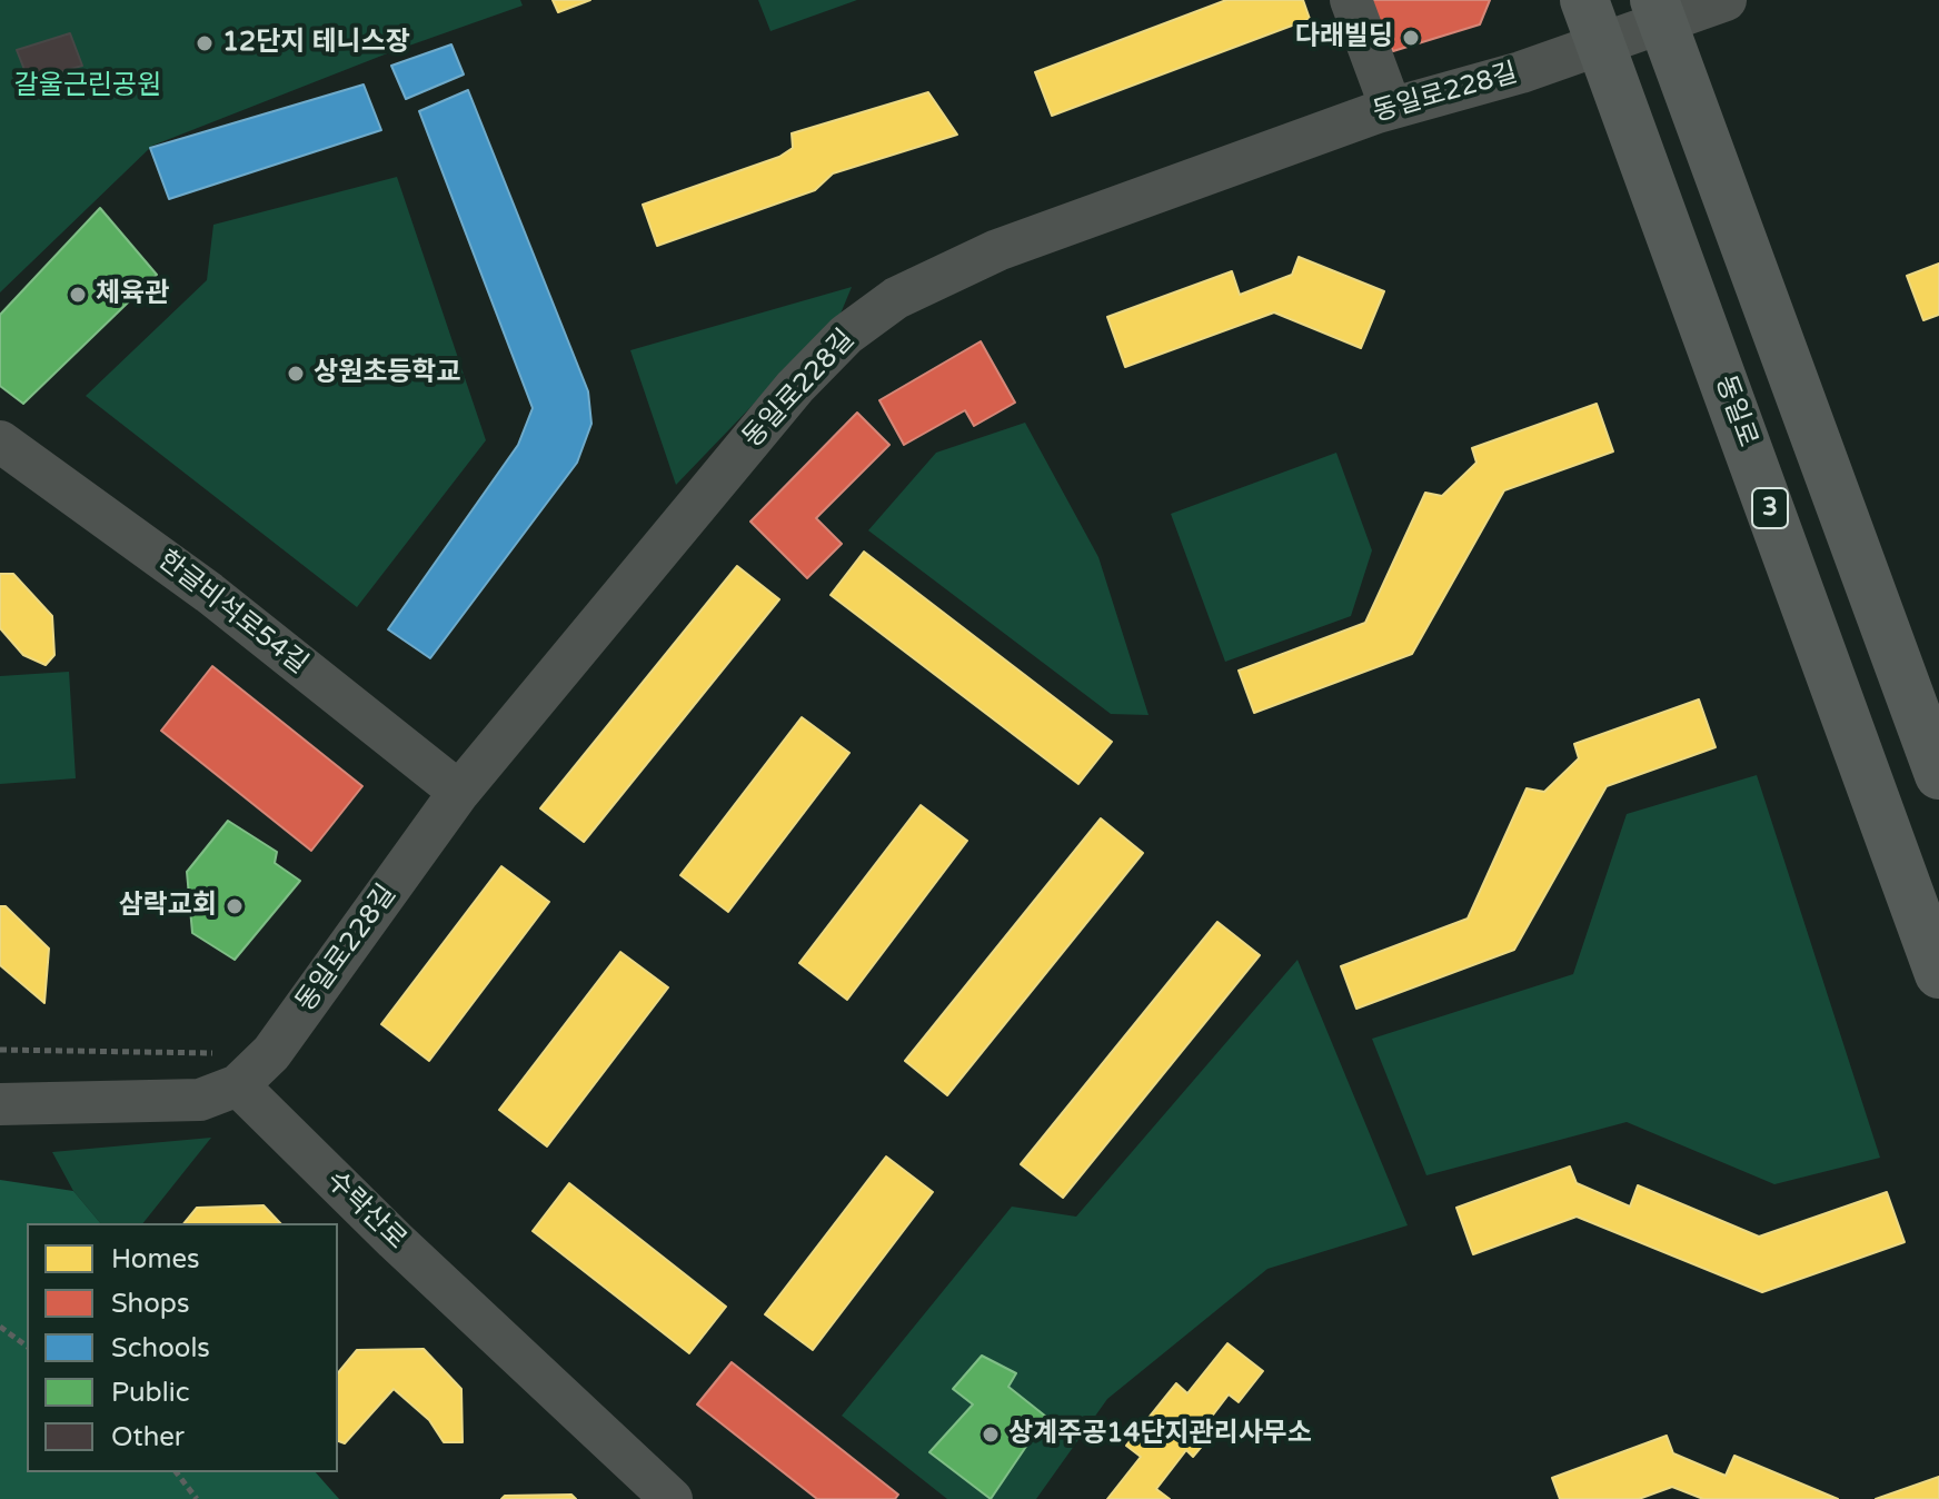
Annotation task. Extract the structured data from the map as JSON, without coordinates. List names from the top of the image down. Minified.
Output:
{"streets":{"main road":["동일로","3"],"street":["동일로228길","한글비석로54길","수락산로"]},"crossings":[["동일로228길","동일로"],["동일로228길","한글비석로54길"],["동일로228길","수락산로"]],"parks":["갈울근린공원"],"places":["다래빌딩","12단지 테니스장","체육관","상원초등학교","삼락교회","상계주공14단지관리사무소"],"legend":["Homes","Shops","Schools","Public","Other"]}
